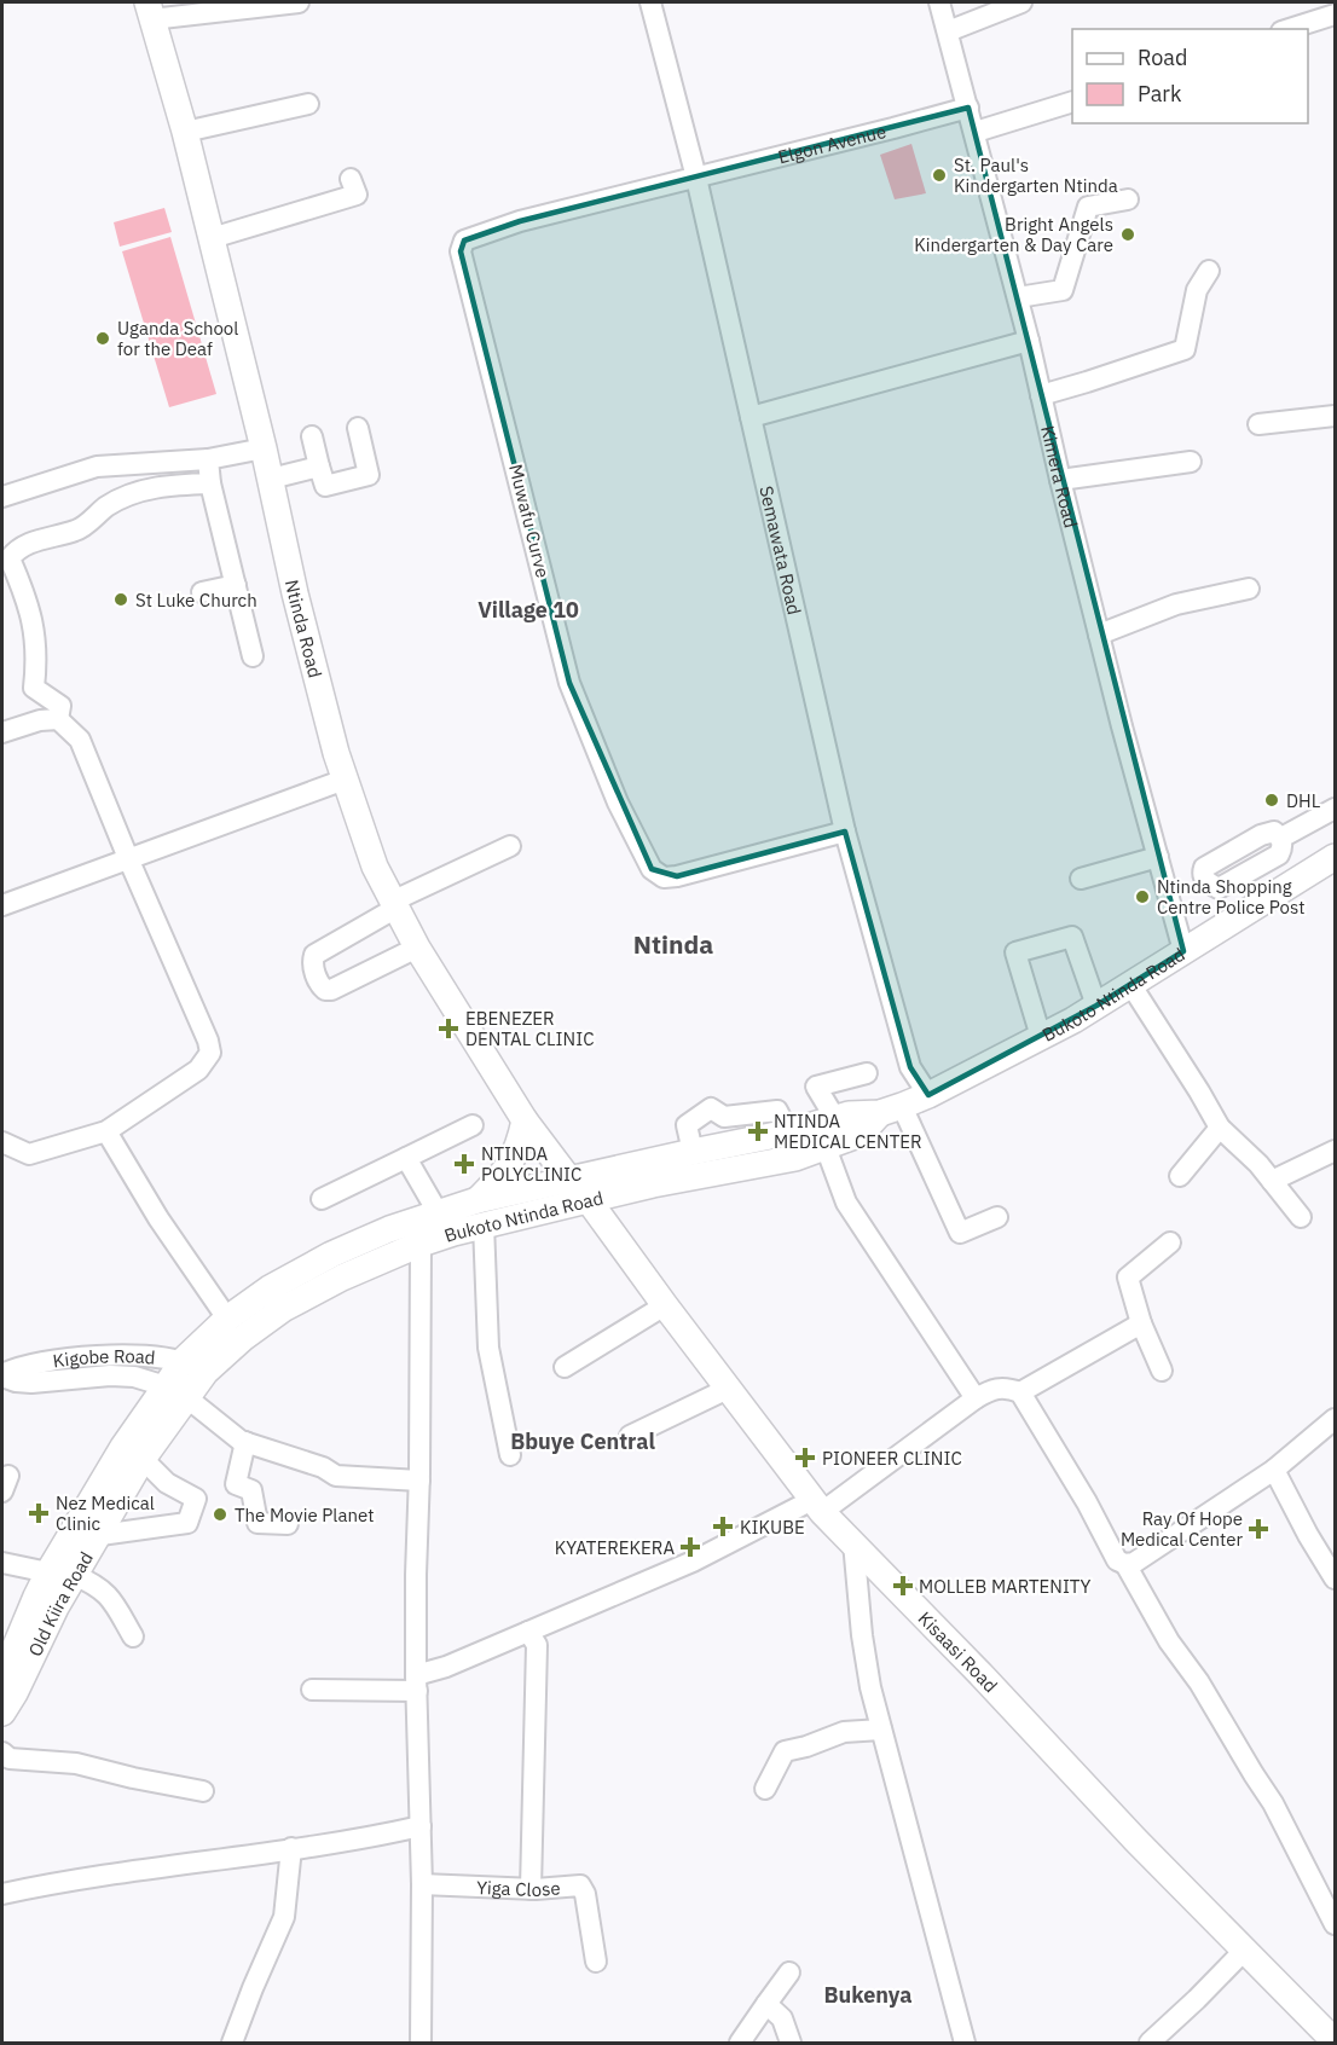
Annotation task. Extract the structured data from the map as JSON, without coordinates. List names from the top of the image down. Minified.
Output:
{"streets":{"main road":["Ntinda Road","Bukoto Ntinda Road","Old Kiira Road","Kisaasi Road"],"street":["Elgon Avenue","Kimera Road","Muwafu Curve","Semawata Road","Kigobe Road","Yiga Close"]},"crossings":[["Elgon Avenue","Kimera Road"],["Elgon Avenue","Muwafu Curve"],["Elgon Avenue","Semawata Road"],["Kimera Road","Bukoto Ntinda Road"],["Muwafu Curve","Semawata Road"],["Semawata Road","Bukoto Ntinda Road"],["Ntinda Road","Bukoto Ntinda Road"],["Ntinda Road","Kisaasi Road"],["Bukoto Ntinda Road","Kigobe Road"],["Bukoto Ntinda Road","Old Kiira Road"],["Bukoto Ntinda Road","Kisaasi Road"],["Kigobe Road","Old Kiira Road"]],"districts":["Village 10","Ntinda","Bbuye Central","Bukenya"],"places":{"other":["St. Paul's Kindergarten Ntinda","Bright Angels Kindergarten & Day Care","Uganda School for the Deaf","St Luke Church","DHL","Ntinda Shopping Centre Police Post","The Movie Planet"],"health":["EBENEZER DENTAL CLINIC","NTINDA MEDICAL CENTER","NTINDA POLYCLINIC","PIONEER CLINIC","Nez Medical Clinic","KIKUBE","Ray Of Hope Medical Center","KYATEREKERA","MOLLEB MARTENITY"]},"legend":["Road","Park"]}
